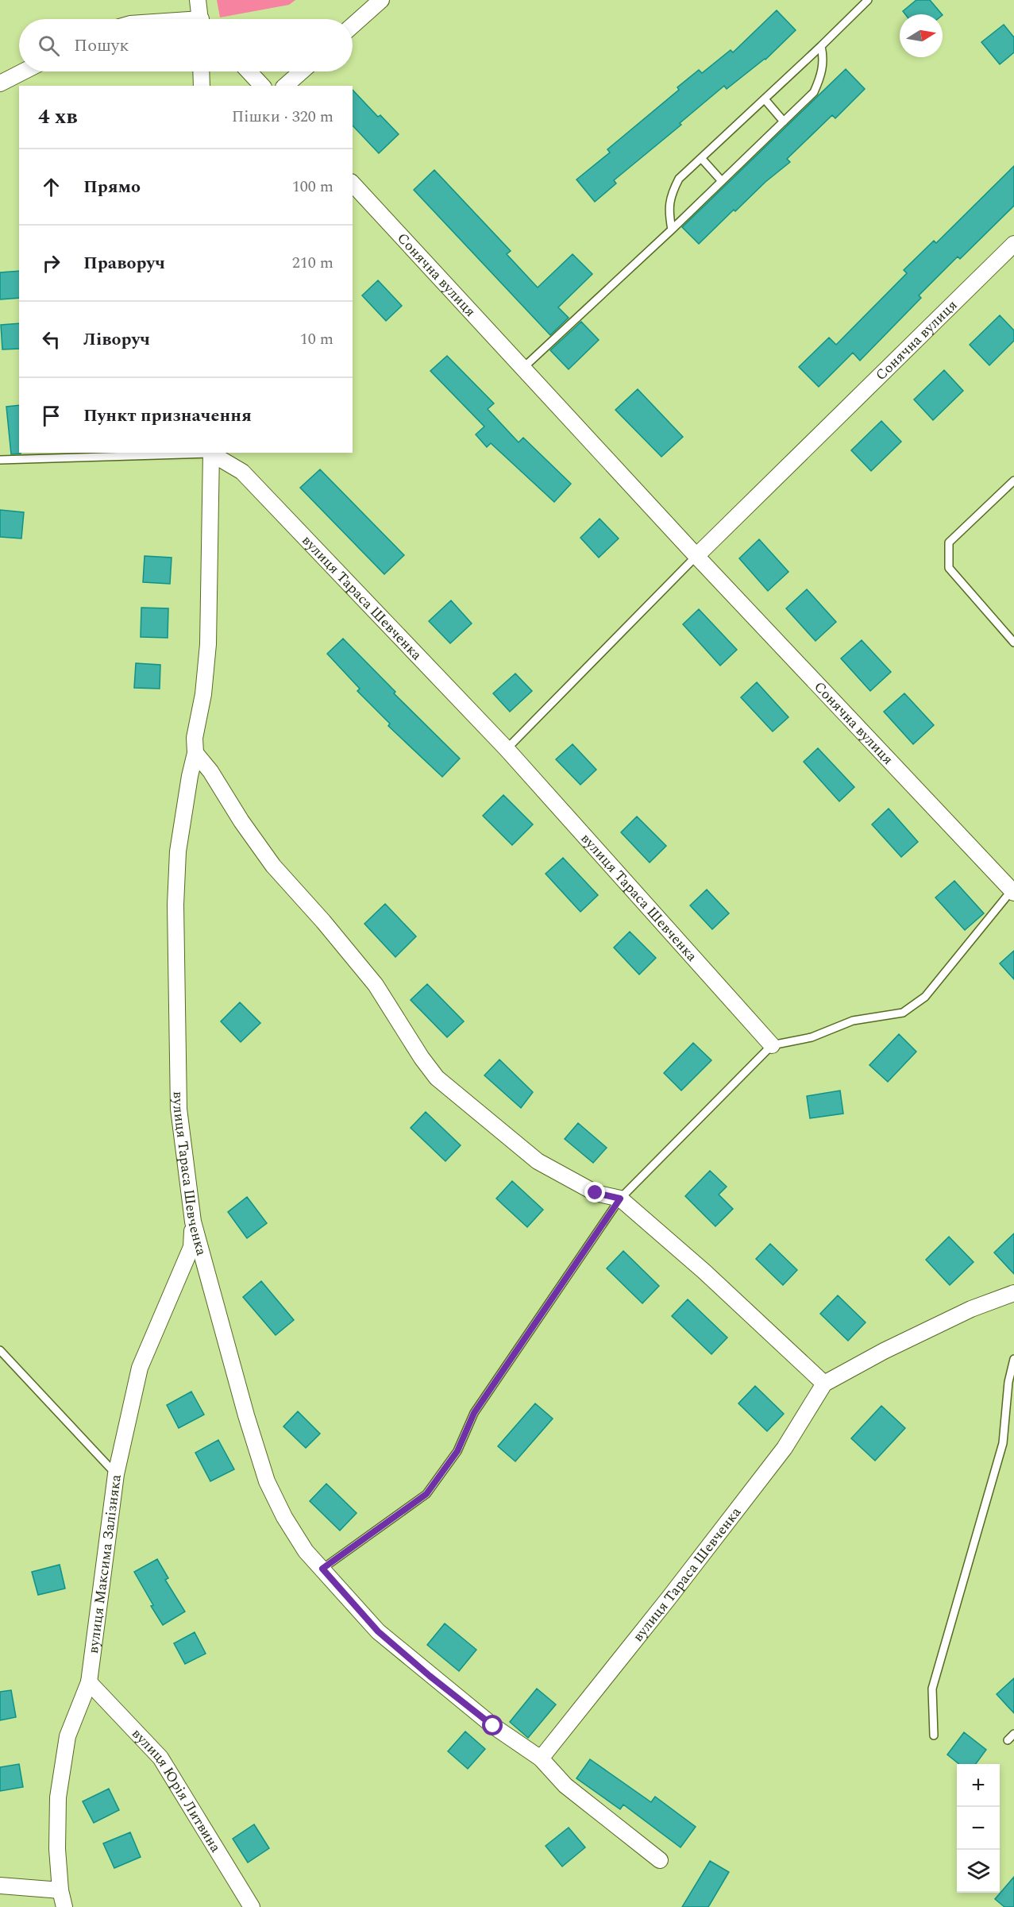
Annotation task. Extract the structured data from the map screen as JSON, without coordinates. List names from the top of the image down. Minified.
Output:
{"streets":{"street":["Сонячна вулиця","вулиця Тараса Шевченка","вулиця Максима Залізняка","вулиця Юрія Литвина"]},"crossings":[["вулиця Тараса Шевченка","вулиця Максима Залізняка"],["вулиця Максима Залізняка","вулиця Юрія Литвина"]],"north":"right","page":{"search":"Пошук","heading":["4 хв","Пішки · 320 m"],"list":[["Прямо","100 m"],["Праворуч","210 m"],["Ліворуч","10 m"],"Пункт призначення"],"map_buttons":["+","−"]}}
